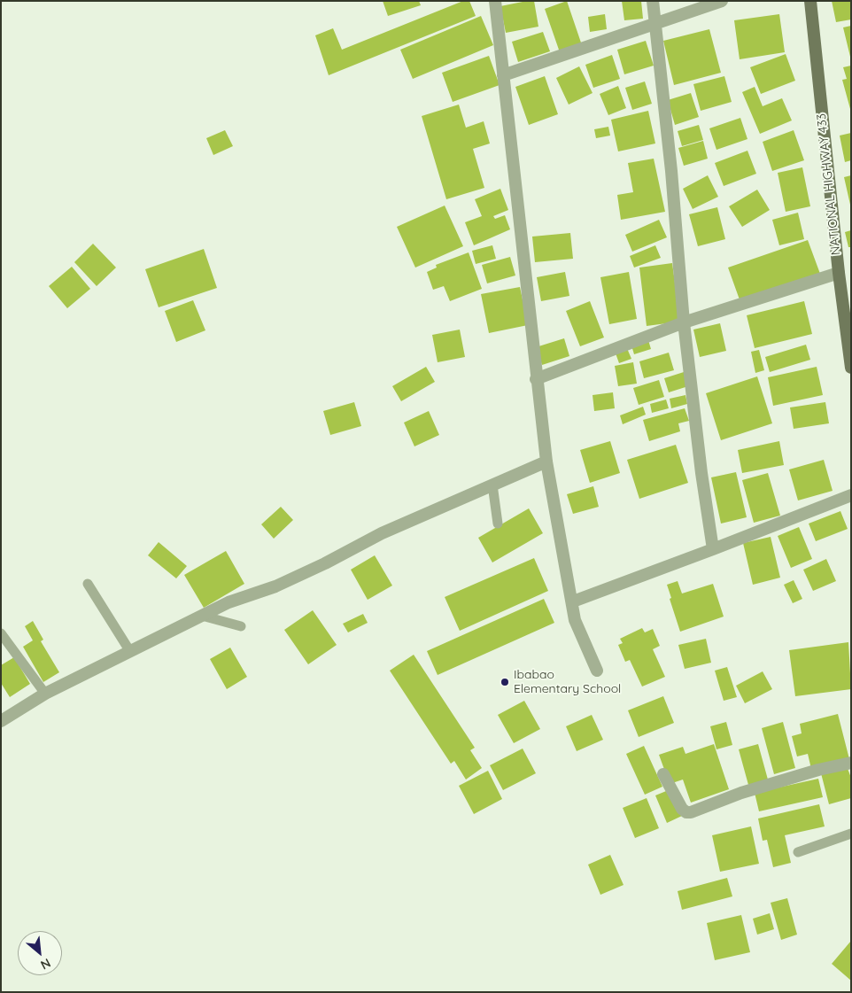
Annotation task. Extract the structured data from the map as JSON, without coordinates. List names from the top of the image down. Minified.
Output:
{"streets":{"main road":["NATIONAL HIGHWAY 433"]},"places":["Ibabao Elementary School"],"north":"bottom right"}
